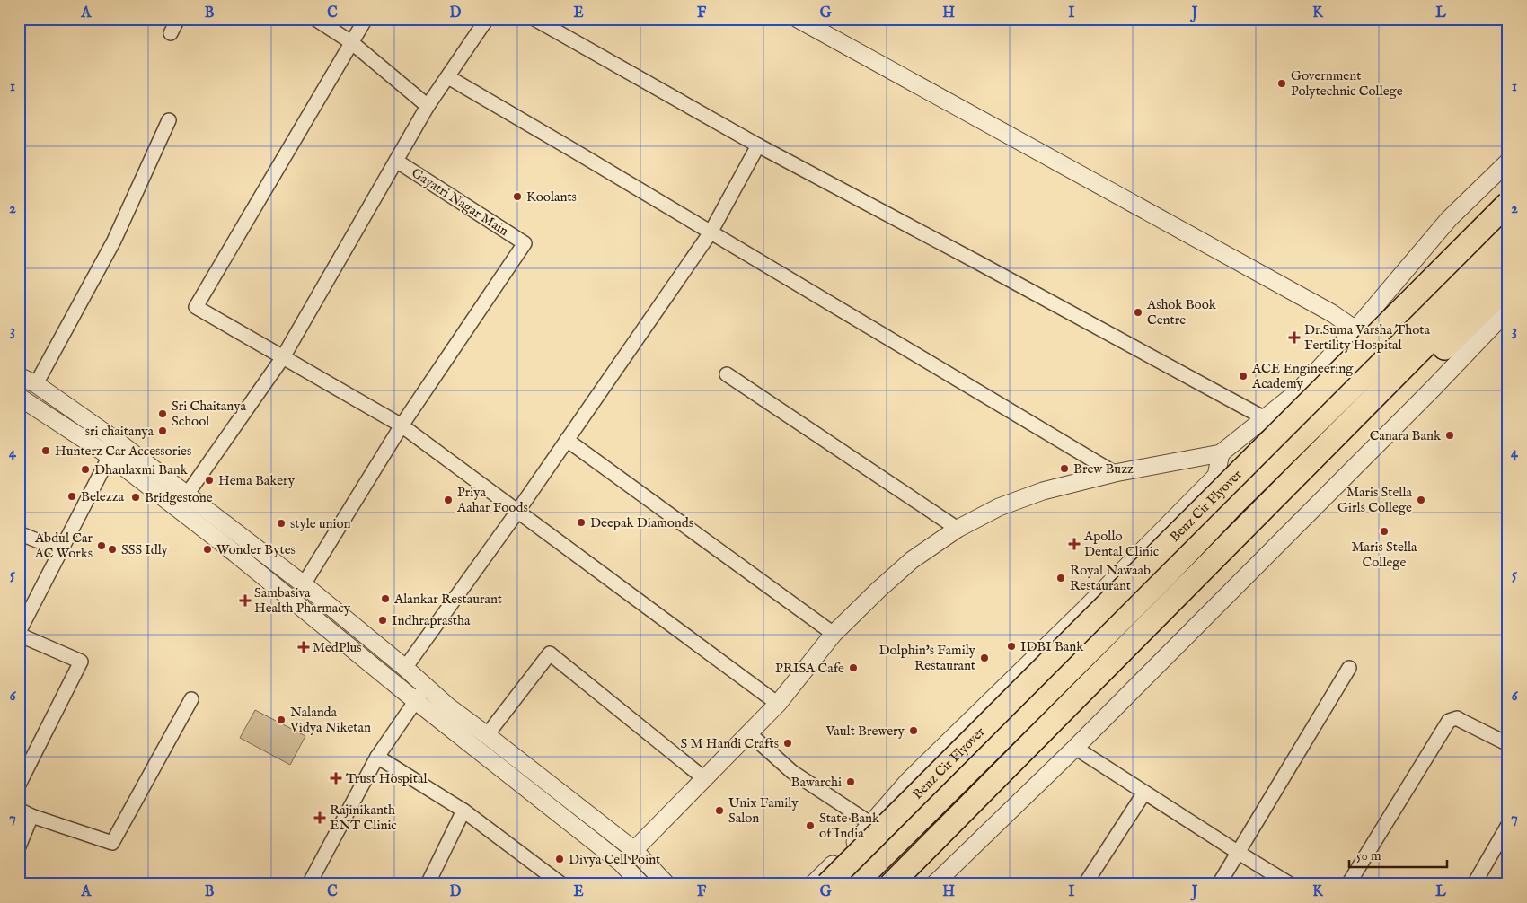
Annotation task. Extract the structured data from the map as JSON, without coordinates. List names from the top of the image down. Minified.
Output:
{"streets":{"main road":["Benz Cir Flyover"],"street":["Gayatri Nagar Main"]},"places":{"other":["Government Polytechnic College","Koolants","Ashok Book Centre","ACE Engineering Academy","Sri Chaitanya School","sri chaitanya","Canara Bank","Hunterz Car Accessories","Brew Buzz","Dhanlaxmi Bank","Hema Bakery","Belezza","Bridgestone","Priya Aahar Foods","Maris Stella Girls College","Deepak Diamonds","style union","Maris Stella College","Abdul Car AC Works","SSS Idly","Wonder Bytes","Royal Nawaab Restaurant","Alankar Restaurant","Indhraprastha","IDBI Bank","Dolphin's Family Restaurant","PRISA Cafe","Nalanda Vidya Niketan","Vault Brewery","S M Handi Crafts","Bawarchi","Unix Family Salon","State Bank of India","Divya Cell Point"],"health":["Dr.Suma Varsha Thota Fertility Hospital","Apollo Dental Clinic","Sambasiva Health Pharmacy","MedPlus","Trust Hospital","Rajinikanth ENT Clinic"]},"scale_bar":"50 m","grid":{"columns":["A","B","C","D","E","F","G","H","I","J","K","L"],"rows":["1","2","3","4","5","6","7"]}}
